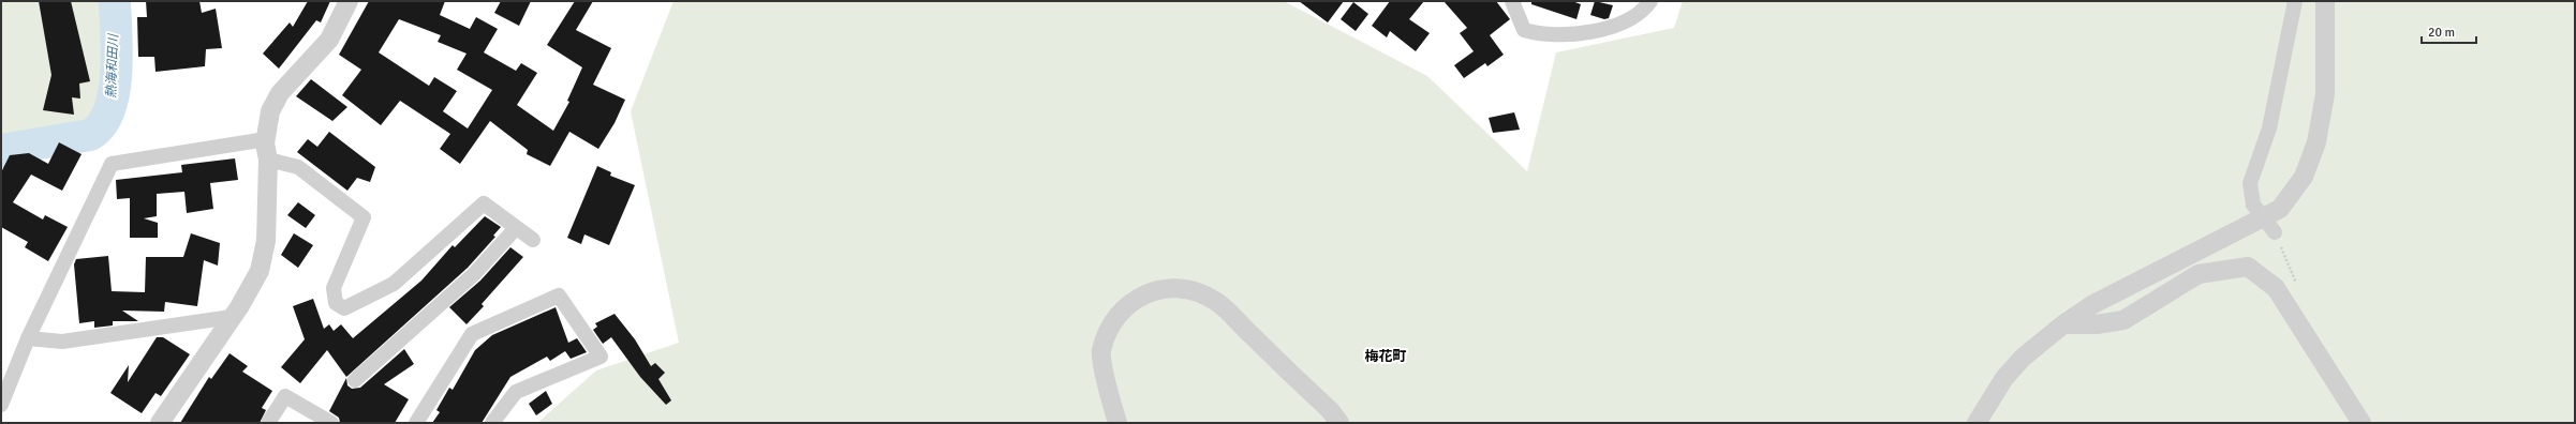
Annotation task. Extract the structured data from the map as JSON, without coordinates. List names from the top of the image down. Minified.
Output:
{"districts":["梅花町"],"water":["熱海和田川"],"scale_bar":"20 m"}
